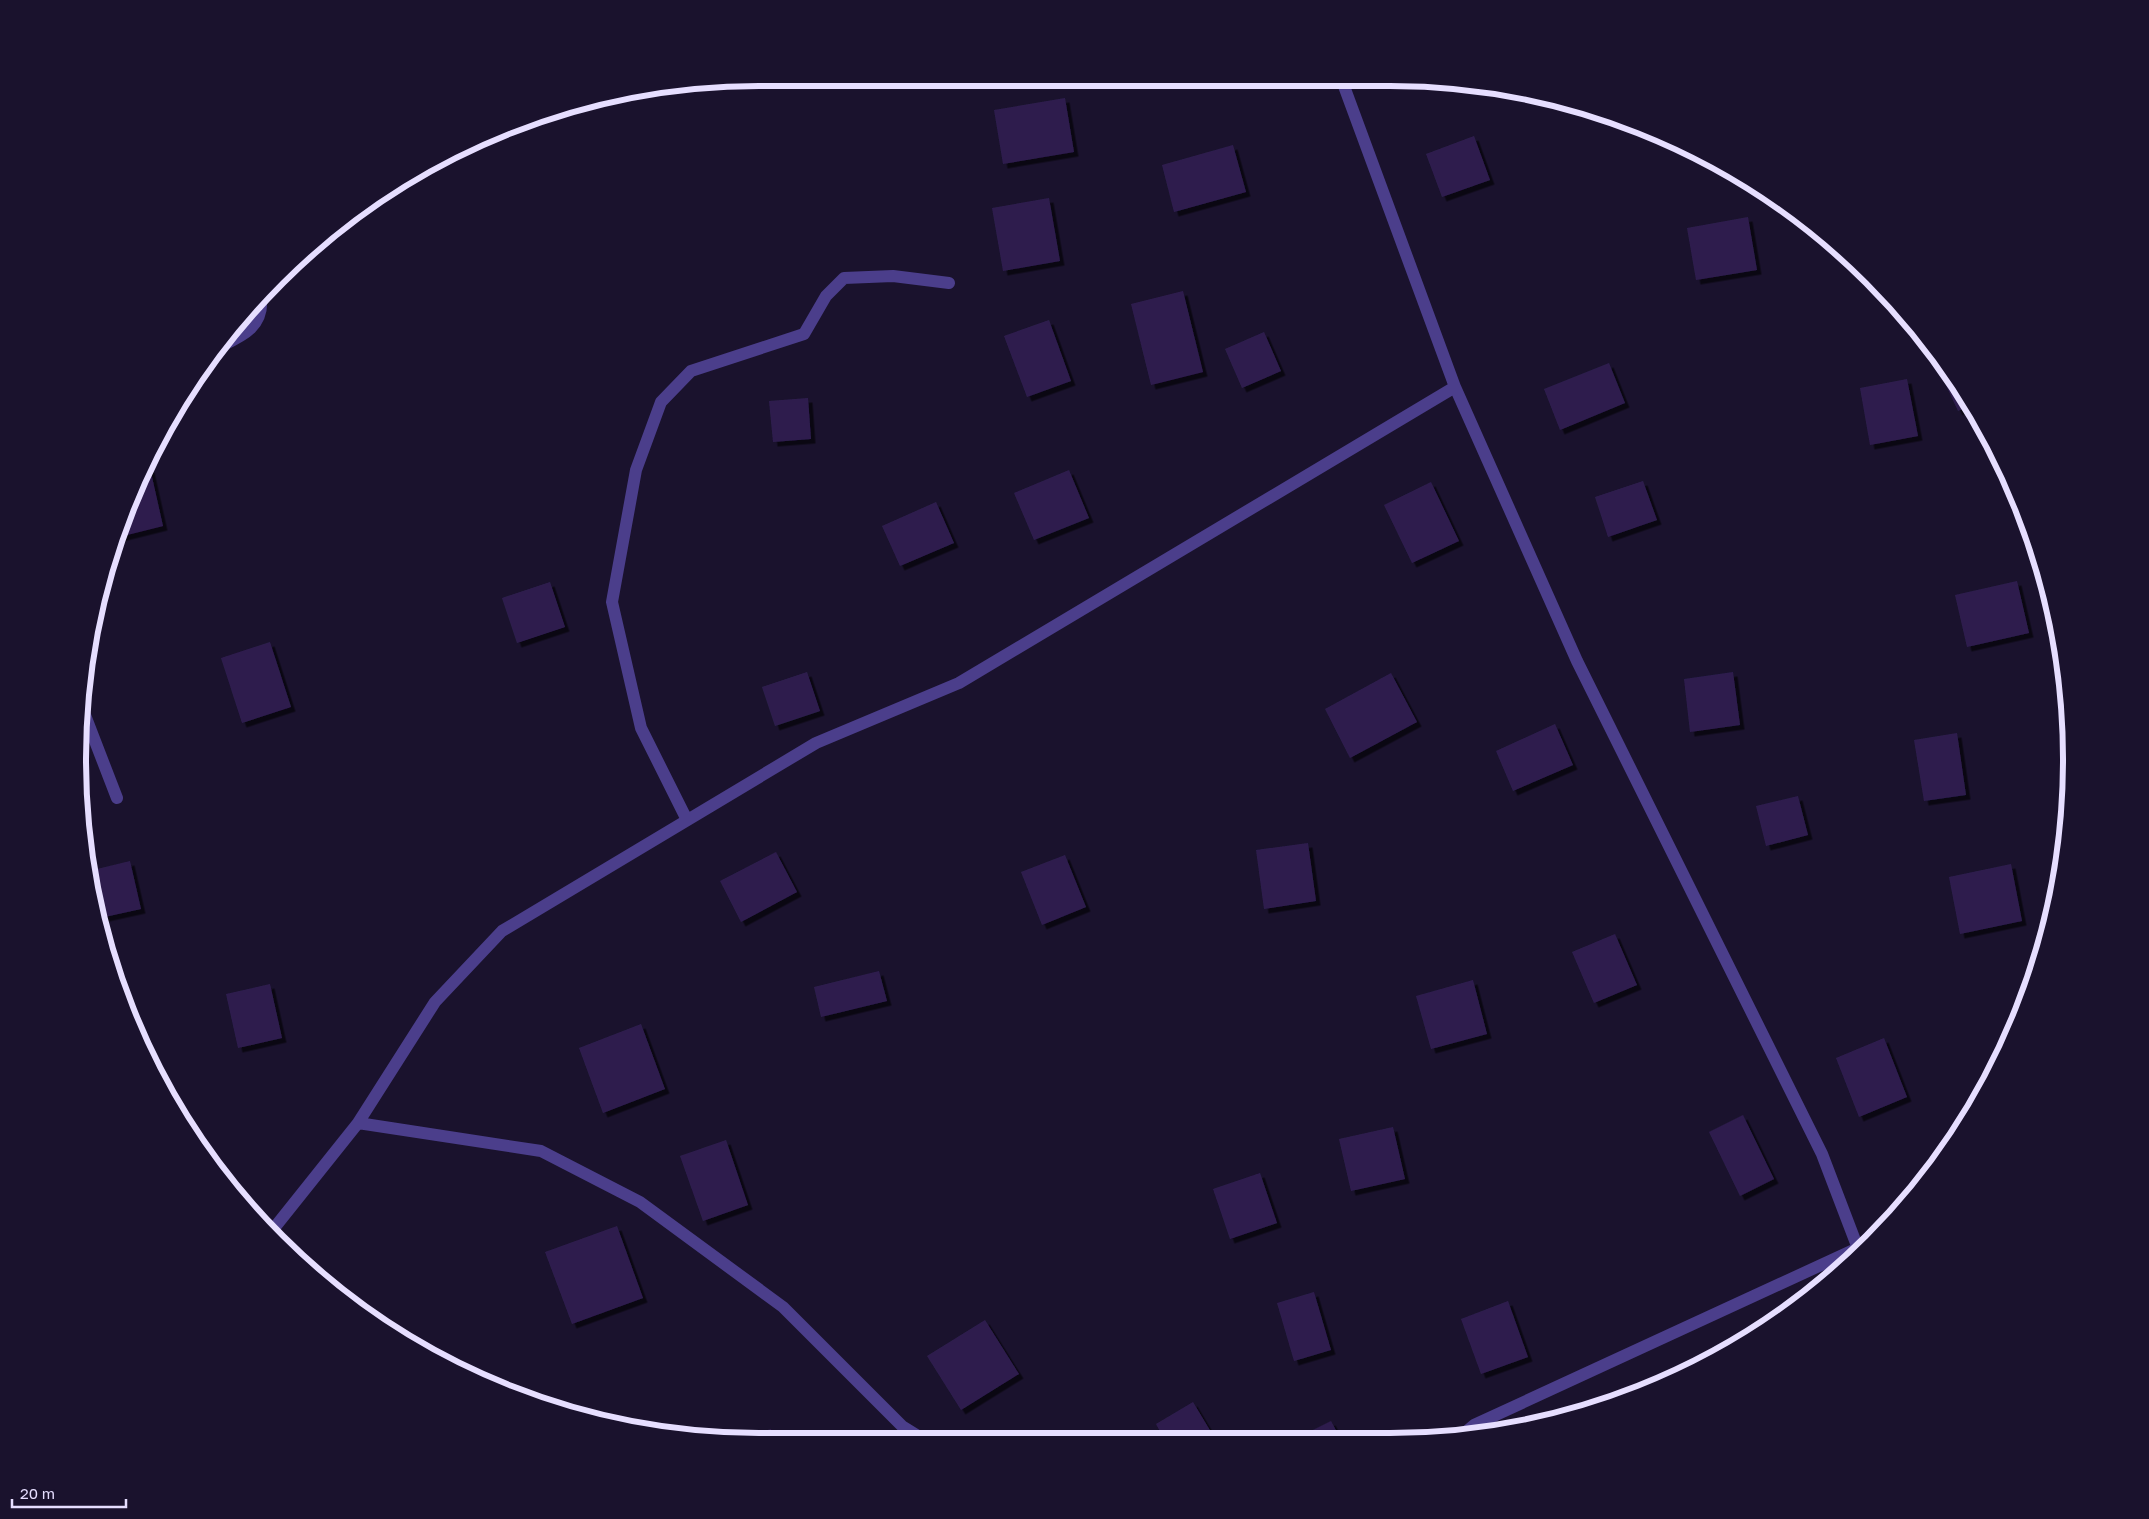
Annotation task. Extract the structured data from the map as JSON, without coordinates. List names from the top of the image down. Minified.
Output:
{"scale_bar":"20 m"}
